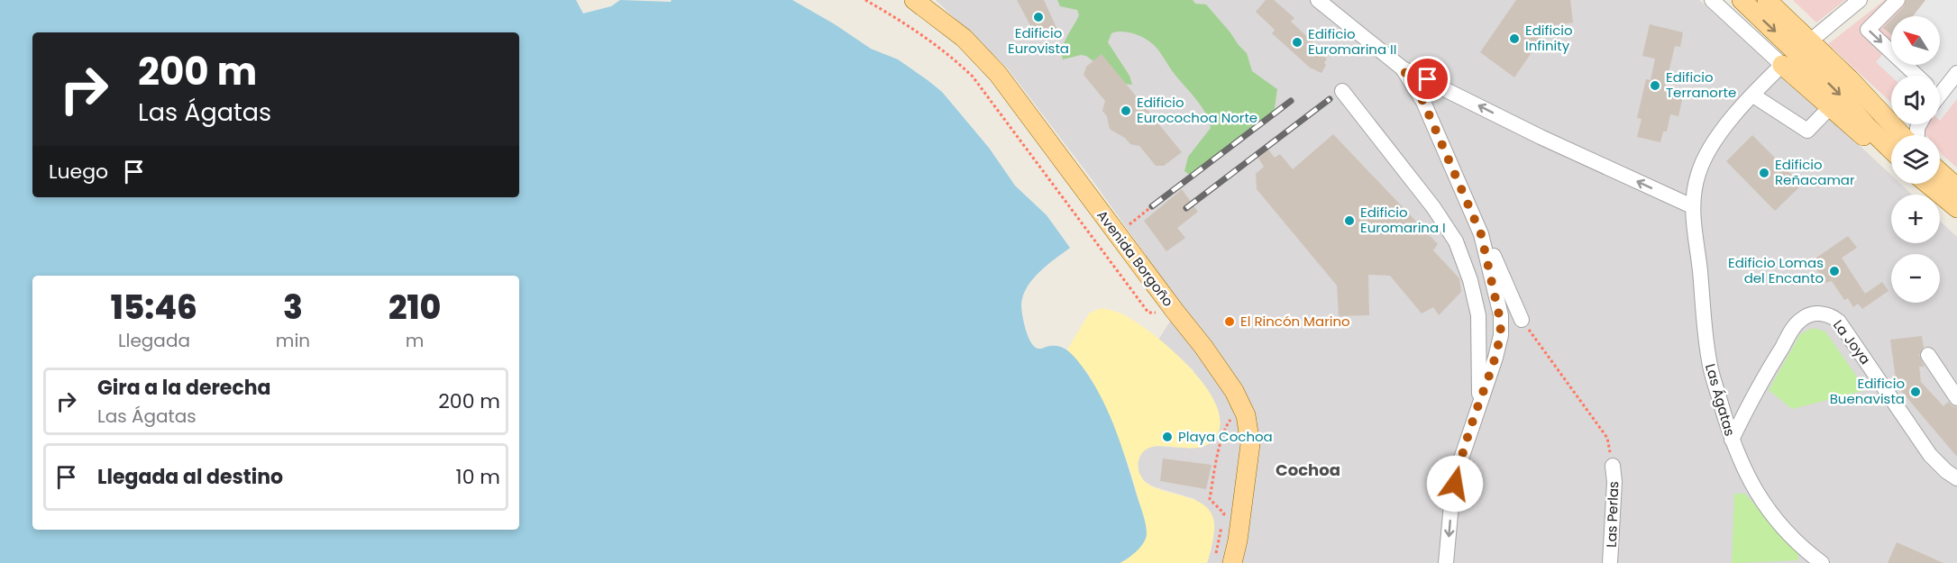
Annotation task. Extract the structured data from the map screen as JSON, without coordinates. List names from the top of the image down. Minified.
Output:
{"streets":{"main road":["Avenida Borgoño"],"street":["La Joya","Las Ágatas","Las Perlas"]},"crossings":[["La Joya","Las Ágatas"]],"districts":["Cochoa"],"places":["Edificio Eurovista","Edificio Infinity","Edificio Euromarina II","Edificio Terranorte","Edificio Eurocochoa Norte","Edificio Reñacamar","Edificio Euromarina I","Edificio Lomas del Encanto","El Rincón Marino","Edificio Buenavista","Playa Cochoa"],"north":"top left","page":{"map_buttons":["+","−"],"turn":["200 m","Las Ágatas"],"then":"Luego","eta":["15:46","Llegada","3","min","210","m"],"list":[{"name":"Gira a la derecha","note":"Las Ágatas","value":"200 m"},{"name":"Llegada al destino","value":"10 m"}]}}
